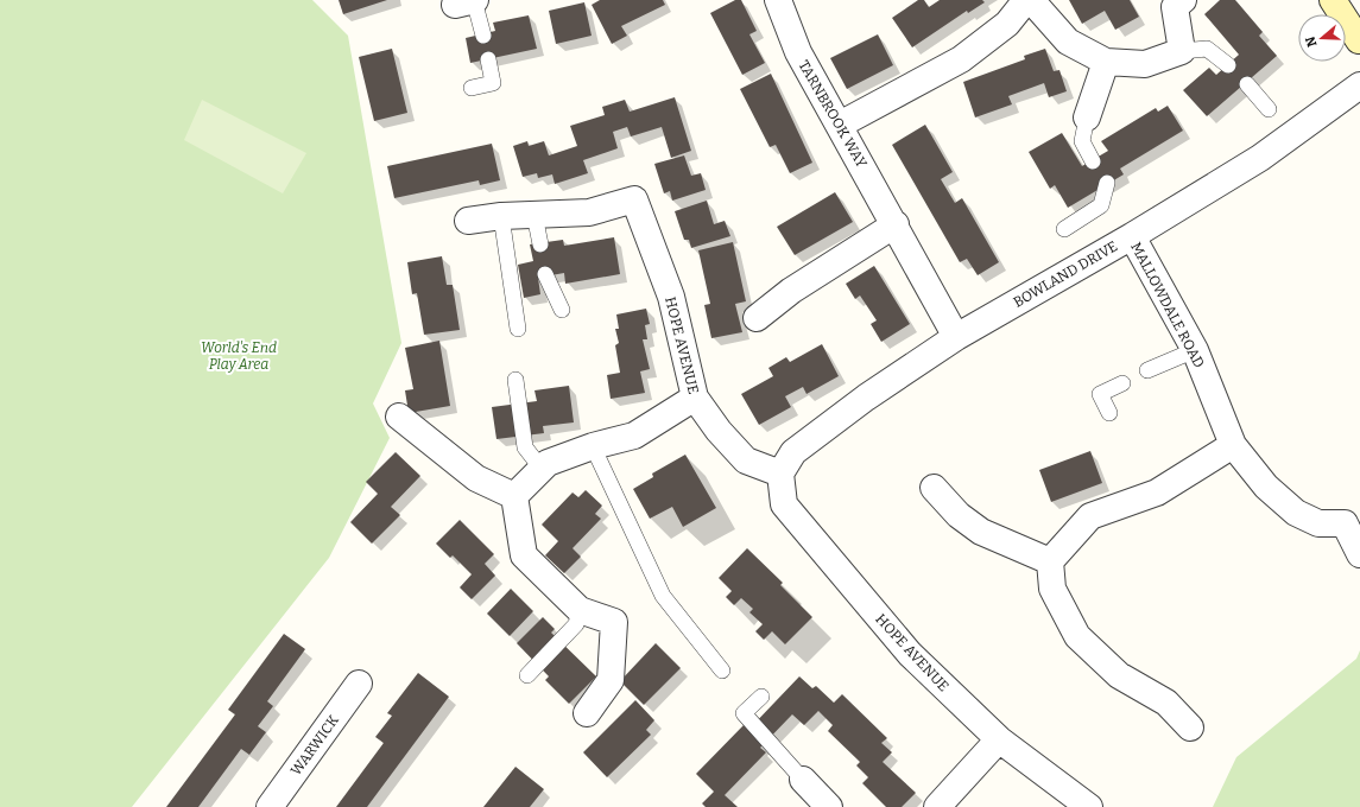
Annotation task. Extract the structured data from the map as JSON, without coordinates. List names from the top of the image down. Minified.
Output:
{"streets":{"street":["TARNBROOK WAY","BOWLAND DRIVE","MALLOWDALE ROAD","HOPE AVENUE","WARWICK"]},"crossings":[["TARNBROOK WAY","BOWLAND DRIVE"],["BOWLAND DRIVE","MALLOWDALE ROAD"],["BOWLAND DRIVE","HOPE AVENUE"]],"parks":["World's End Play Area"],"north":"left"}
